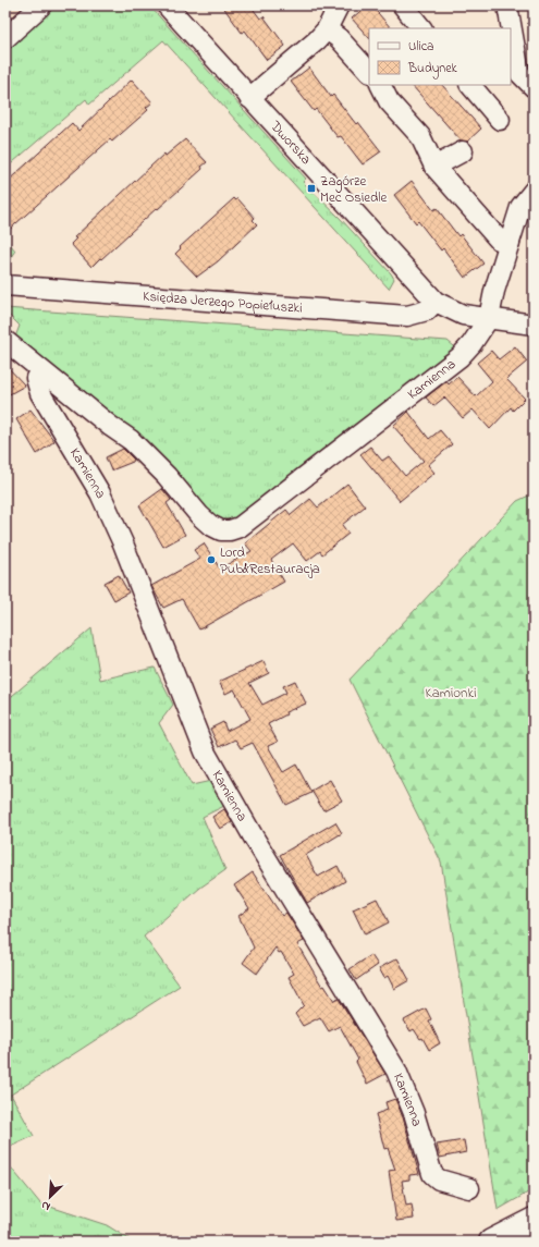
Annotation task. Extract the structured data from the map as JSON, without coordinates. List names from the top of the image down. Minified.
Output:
{"streets":{"street":["Dworska","Księdza Jerzego Popiełuszki","Kamienna"]},"crossings":[["Dworska","Księdza Jerzego Popiełuszki"],["Dworska","Kamienna"]],"parks":["Kamionki"],"places":{"transit":["Zagórze Mec Osiedle"],"other":["Lord Pub&Restauracja"]},"legend":["Ulica","Budynek"],"north":"bottom left"}
